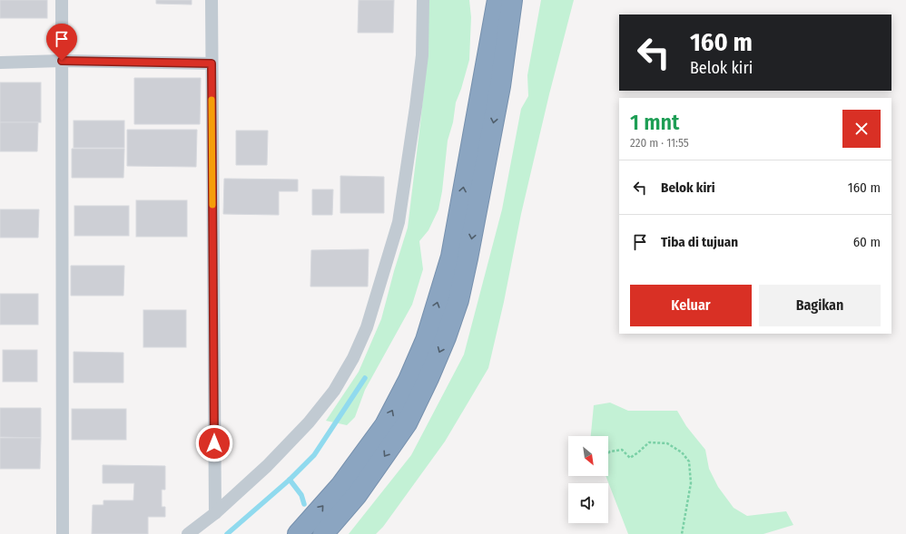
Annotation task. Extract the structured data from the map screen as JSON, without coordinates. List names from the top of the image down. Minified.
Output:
{"north":"bottom right","page":{"turn":["160 m","Belok kiri"],"heading":["1 mnt","220 m · 11:55"],"list":[{"name":"Belok kiri","value":"160 m"},{"name":"Tiba di tujuan","value":"60 m"}],"buttons":["Keluar","Bagikan"]}}
